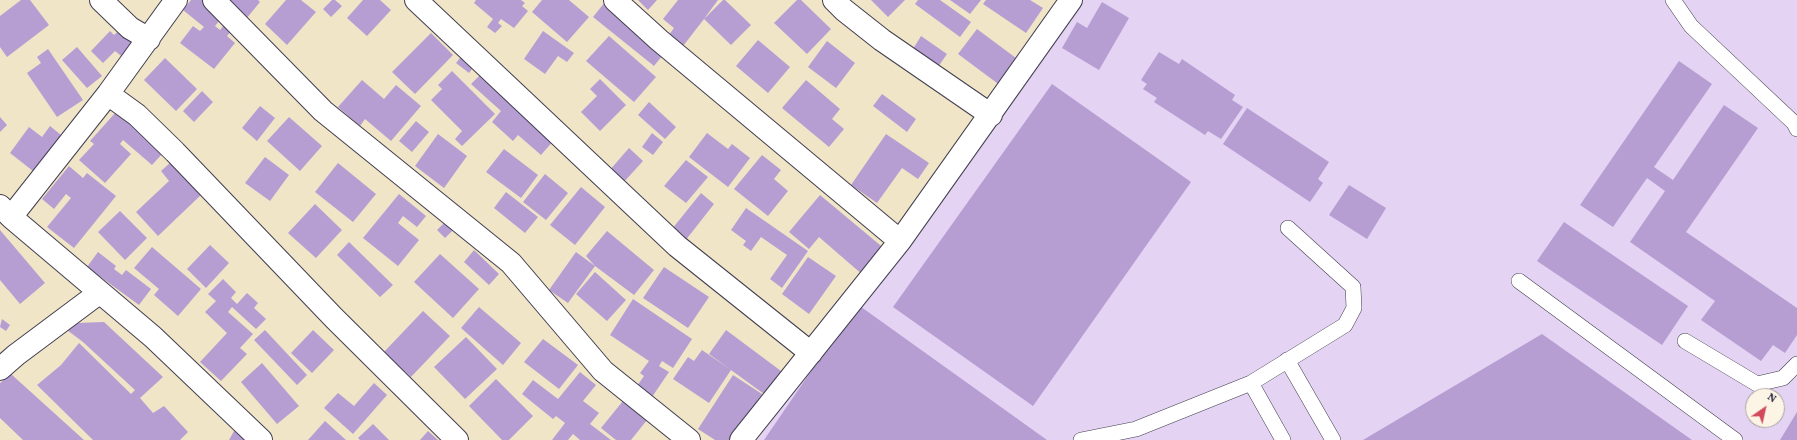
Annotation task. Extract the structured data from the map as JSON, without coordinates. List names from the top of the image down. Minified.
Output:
{"north":"top right"}
